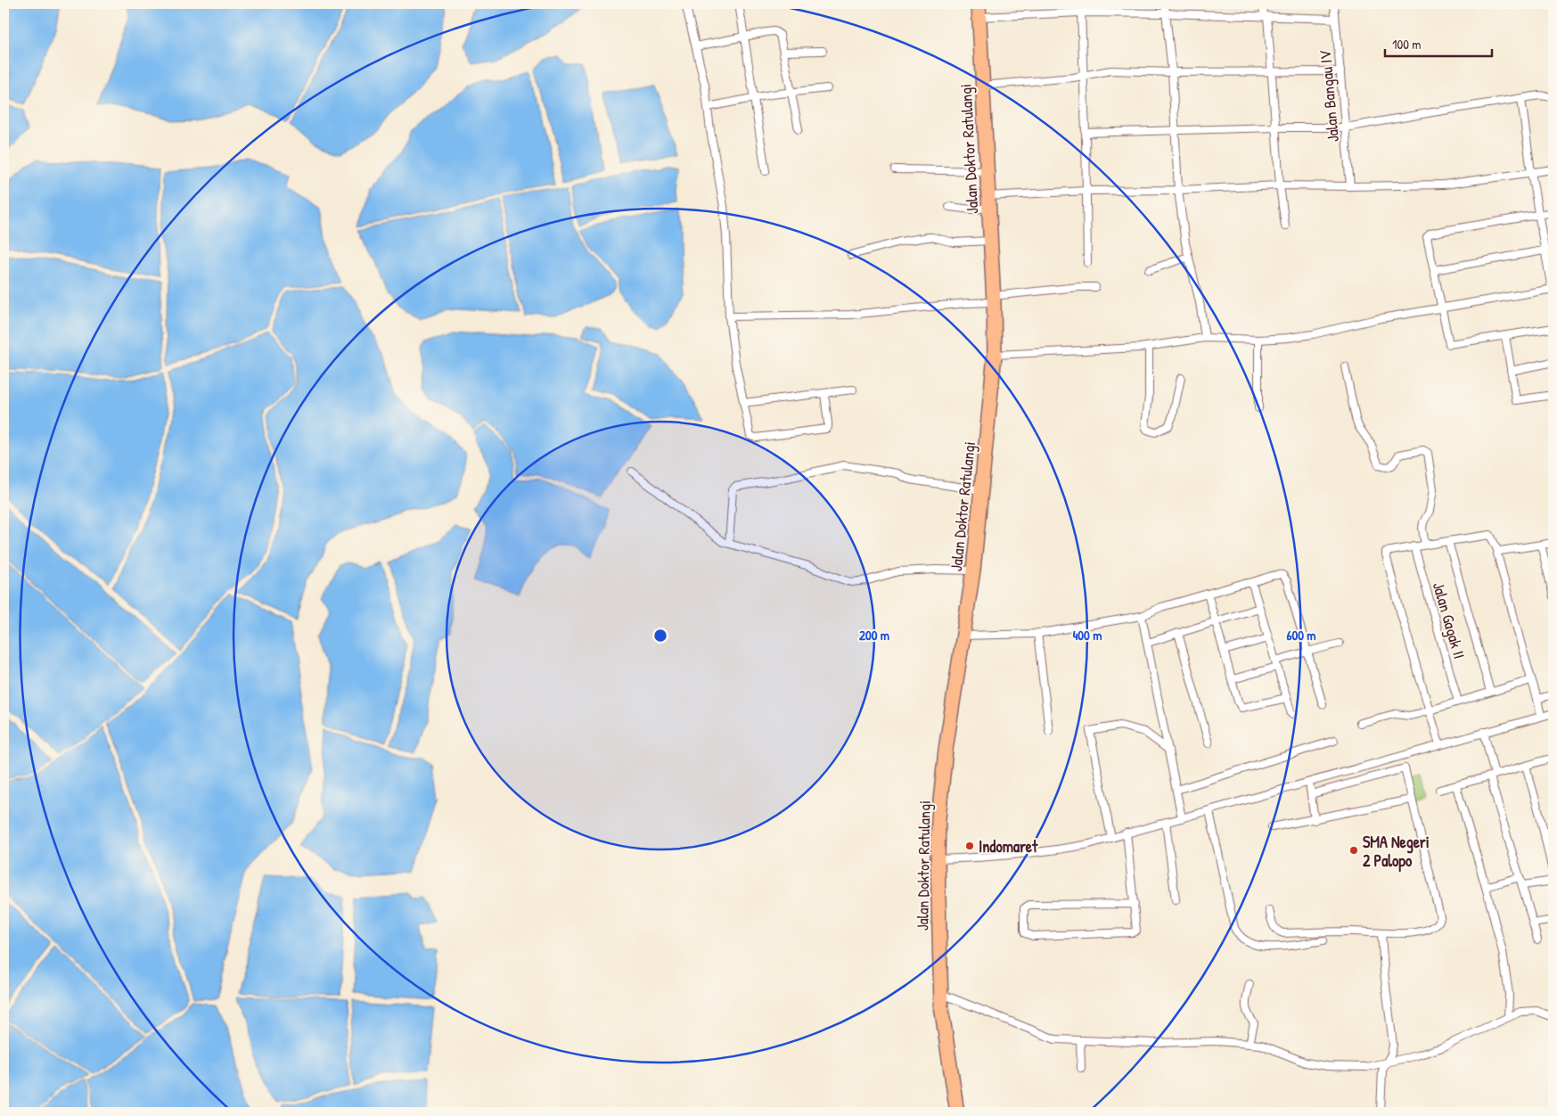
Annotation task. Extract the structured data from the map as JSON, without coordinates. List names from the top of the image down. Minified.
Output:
{"streets":{"highway":["Jalan Doktor Ratulangi"],"street":["Jalan Bangau IV","Jalan Gagak II"]},"places":["Indomaret","SMA Negeri 2 Palopo"],"scale_bar":"100 m","rings":["200 m","400 m","600 m"]}
